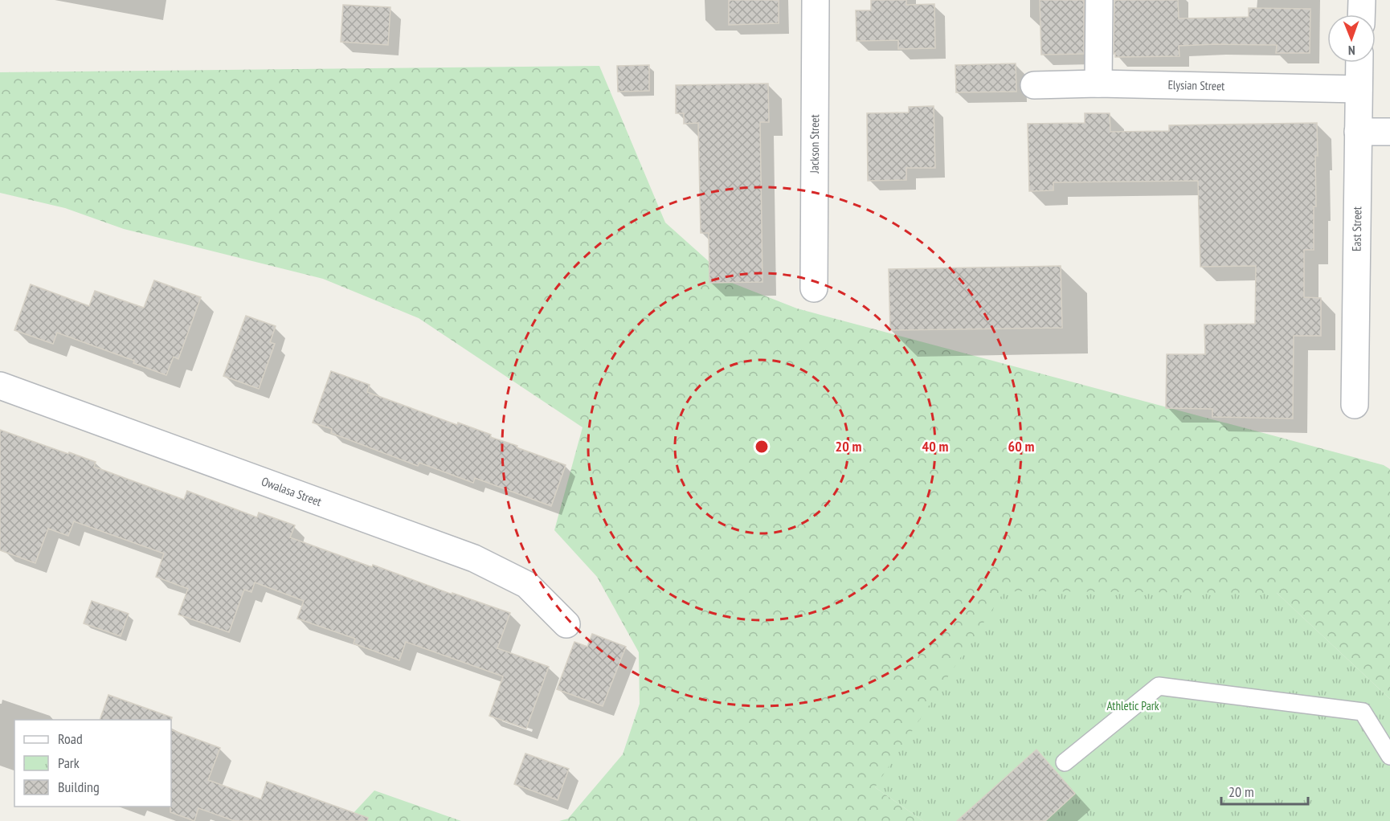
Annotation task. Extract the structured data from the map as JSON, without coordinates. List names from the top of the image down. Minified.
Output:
{"streets":{"street":["Elysian Street","Jackson Street","East Street","Owalasa Street"]},"crossings":[["Elysian Street","East Street"]],"parks":["Athletic Park"],"legend":["Road","Park","Building"],"scale_bar":"20 m","north":"bottom","rings":["20 m","40 m","60 m"]}
